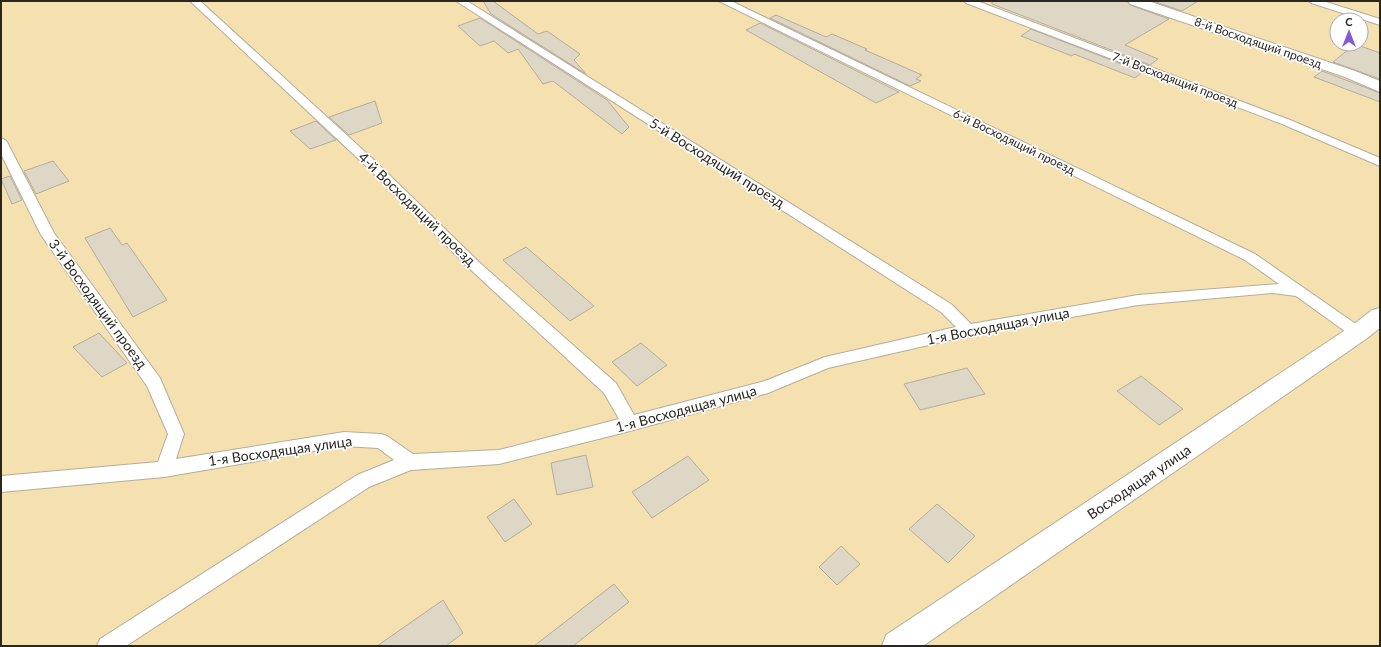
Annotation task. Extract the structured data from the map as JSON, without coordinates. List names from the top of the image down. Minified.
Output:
{"streets":{"street":["8-й Восходящий проезд","Восходящая улица"],"lane":["7-й Восходящий проезд","6-й Восходящий проезд","5-й Восходящий проезд","4-й Восходящий проезд","3-й Восходящий проезд","1-я Восходящая улица"]},"crossings":[["6-й Восходящий проезд","1-я Восходящая улица"],["5-й Восходящий проезд","1-я Восходящая улица"],["4-й Восходящий проезд","1-я Восходящая улица"],["3-й Восходящий проезд","1-я Восходящая улица"],["1-я Восходящая улица","Восходящая улица"]],"north":"top"}
